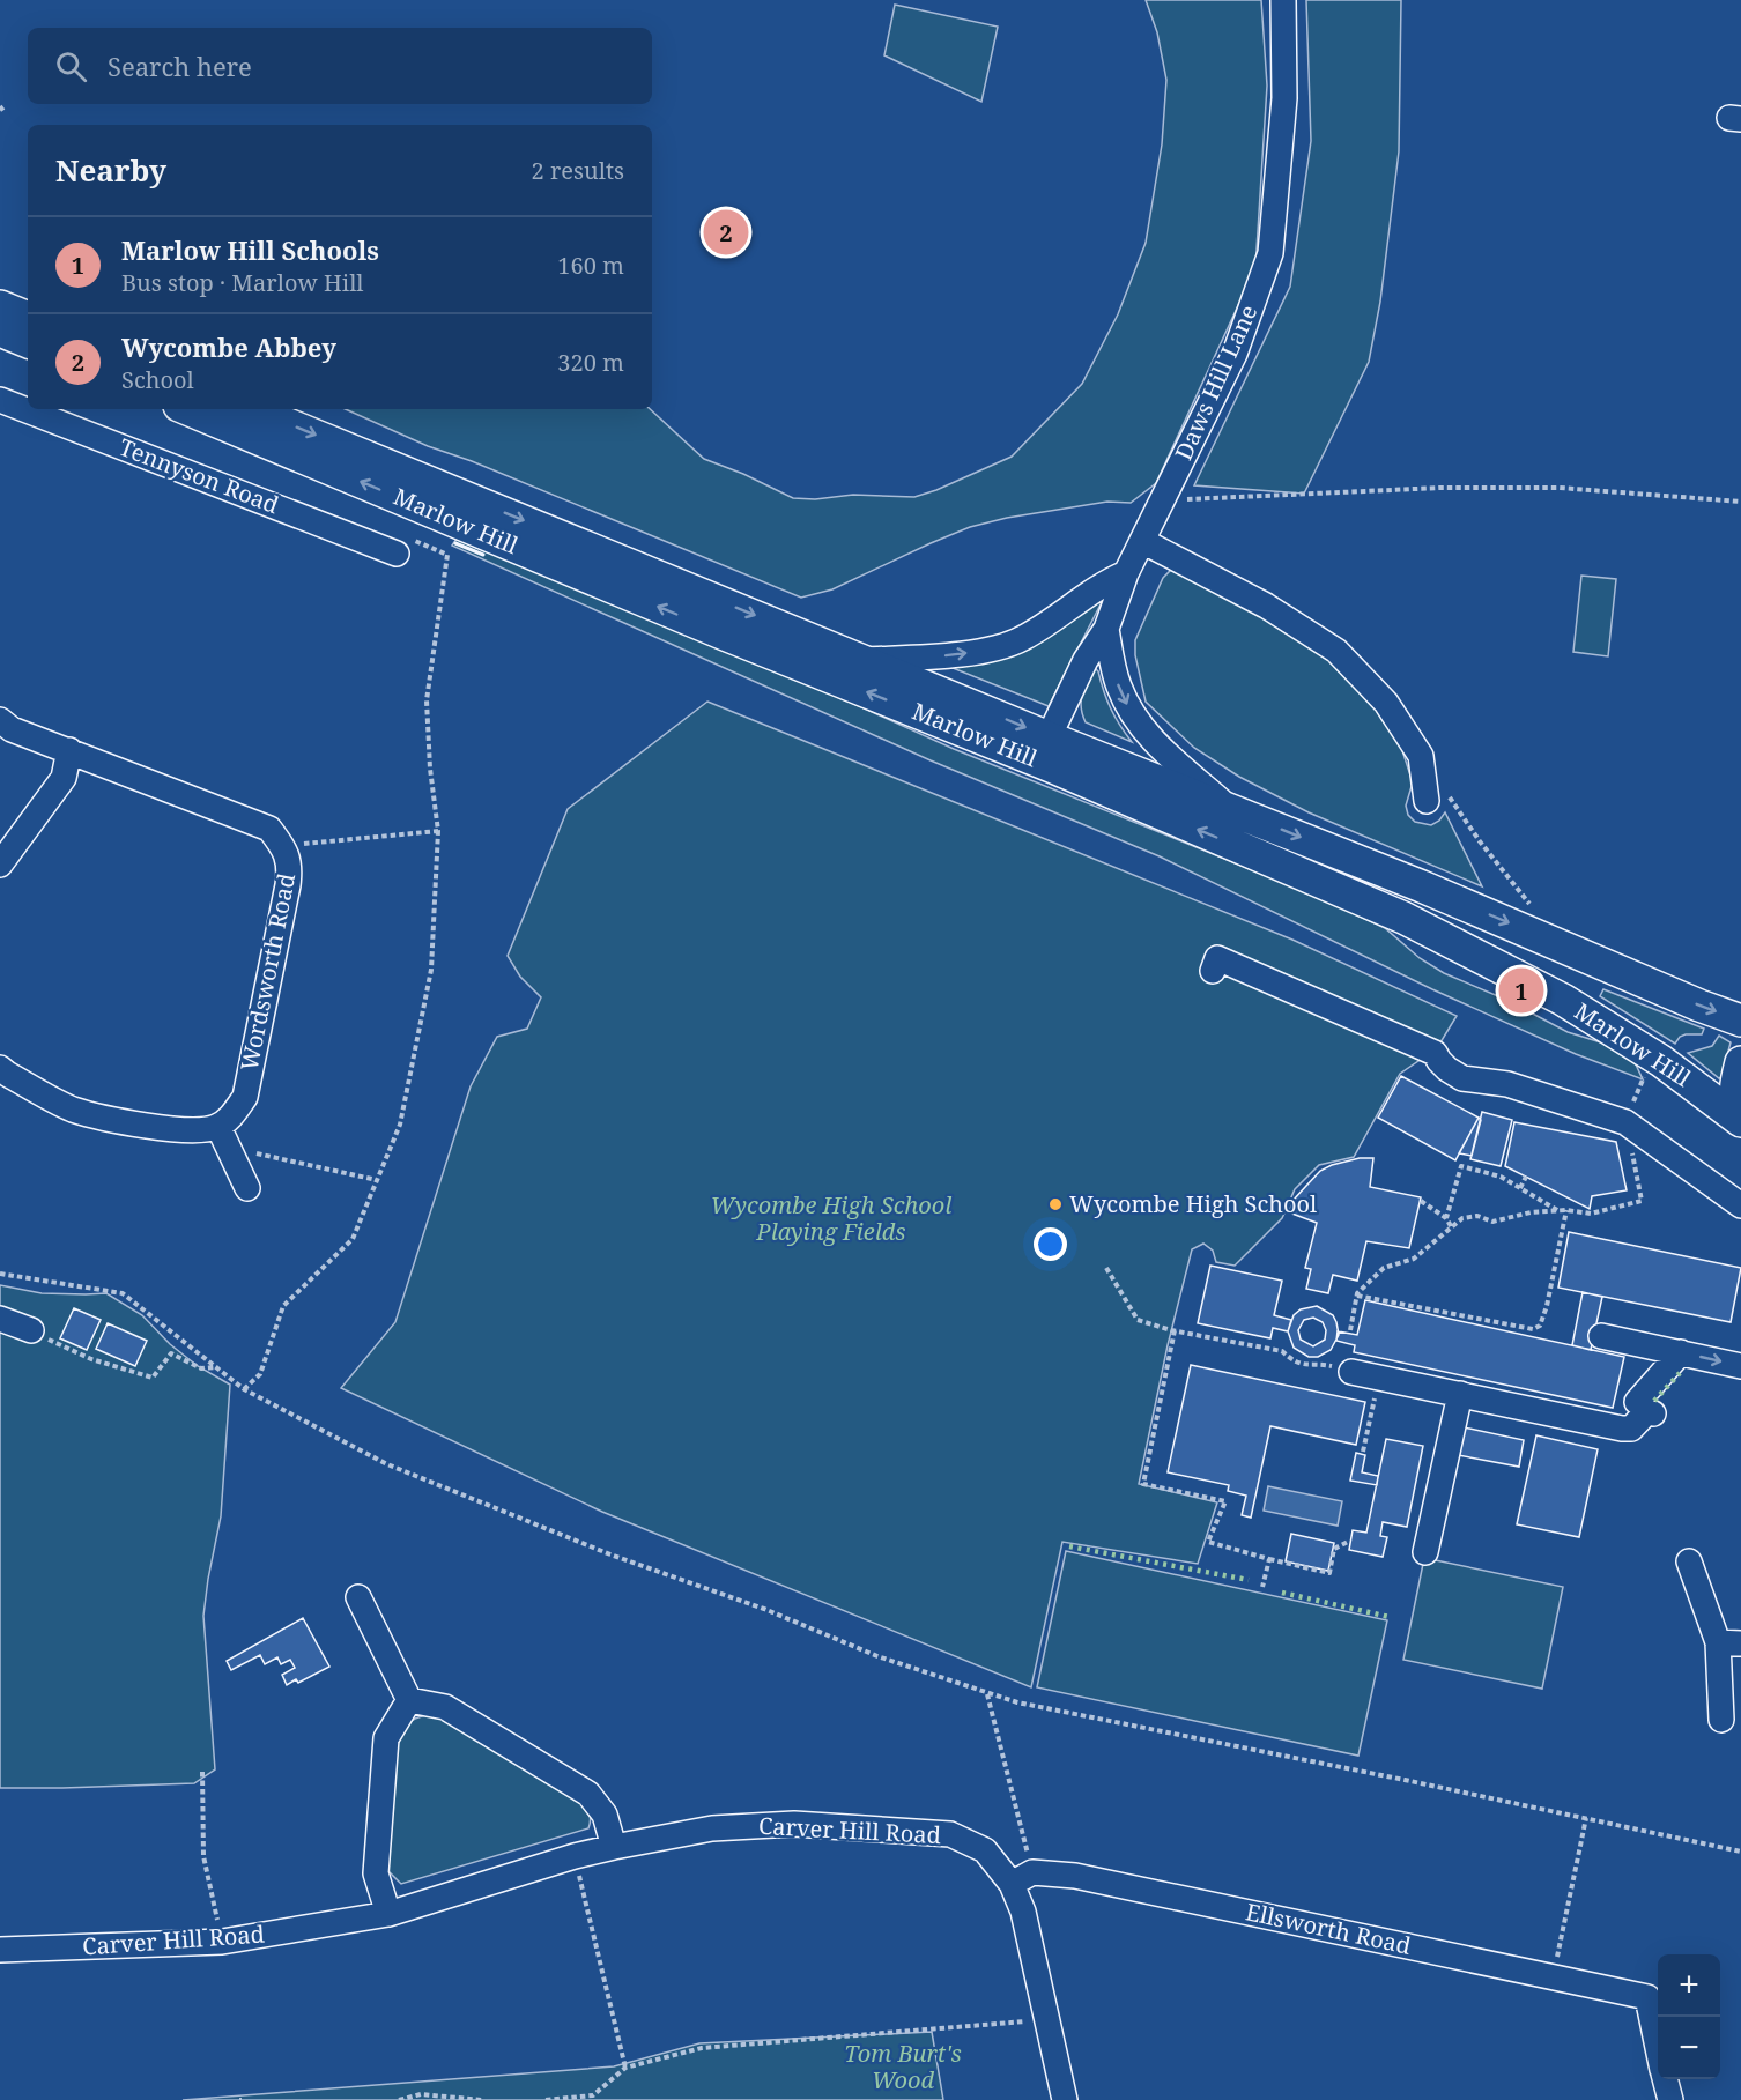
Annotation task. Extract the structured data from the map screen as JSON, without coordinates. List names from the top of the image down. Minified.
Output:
{"streets":{"main road":["Marlow Hill"],"street":["Daws Hill Lane","Tennyson Road","Wordsworth Road","Carver Hill Road","Ellsworth Road"]},"crossings":[["Daws Hill Lane","Marlow Hill"],["Carver Hill Road","Ellsworth Road"]],"parks":["Wycombe High School Playing Fields","Tom Burt's Wood"],"places":["Wycombe High School"],"page":{"search":"Search here","heading":["Nearby","2 results"],"pins":["2","1"],"list":[{"mark":"1","name":"Marlow Hill Schools","note":"Bus stop · Marlow Hill","value":"160 m"},{"mark":"2","name":"Wycombe Abbey","note":"School","value":"320 m"}],"map_buttons":["+","−"]}}
